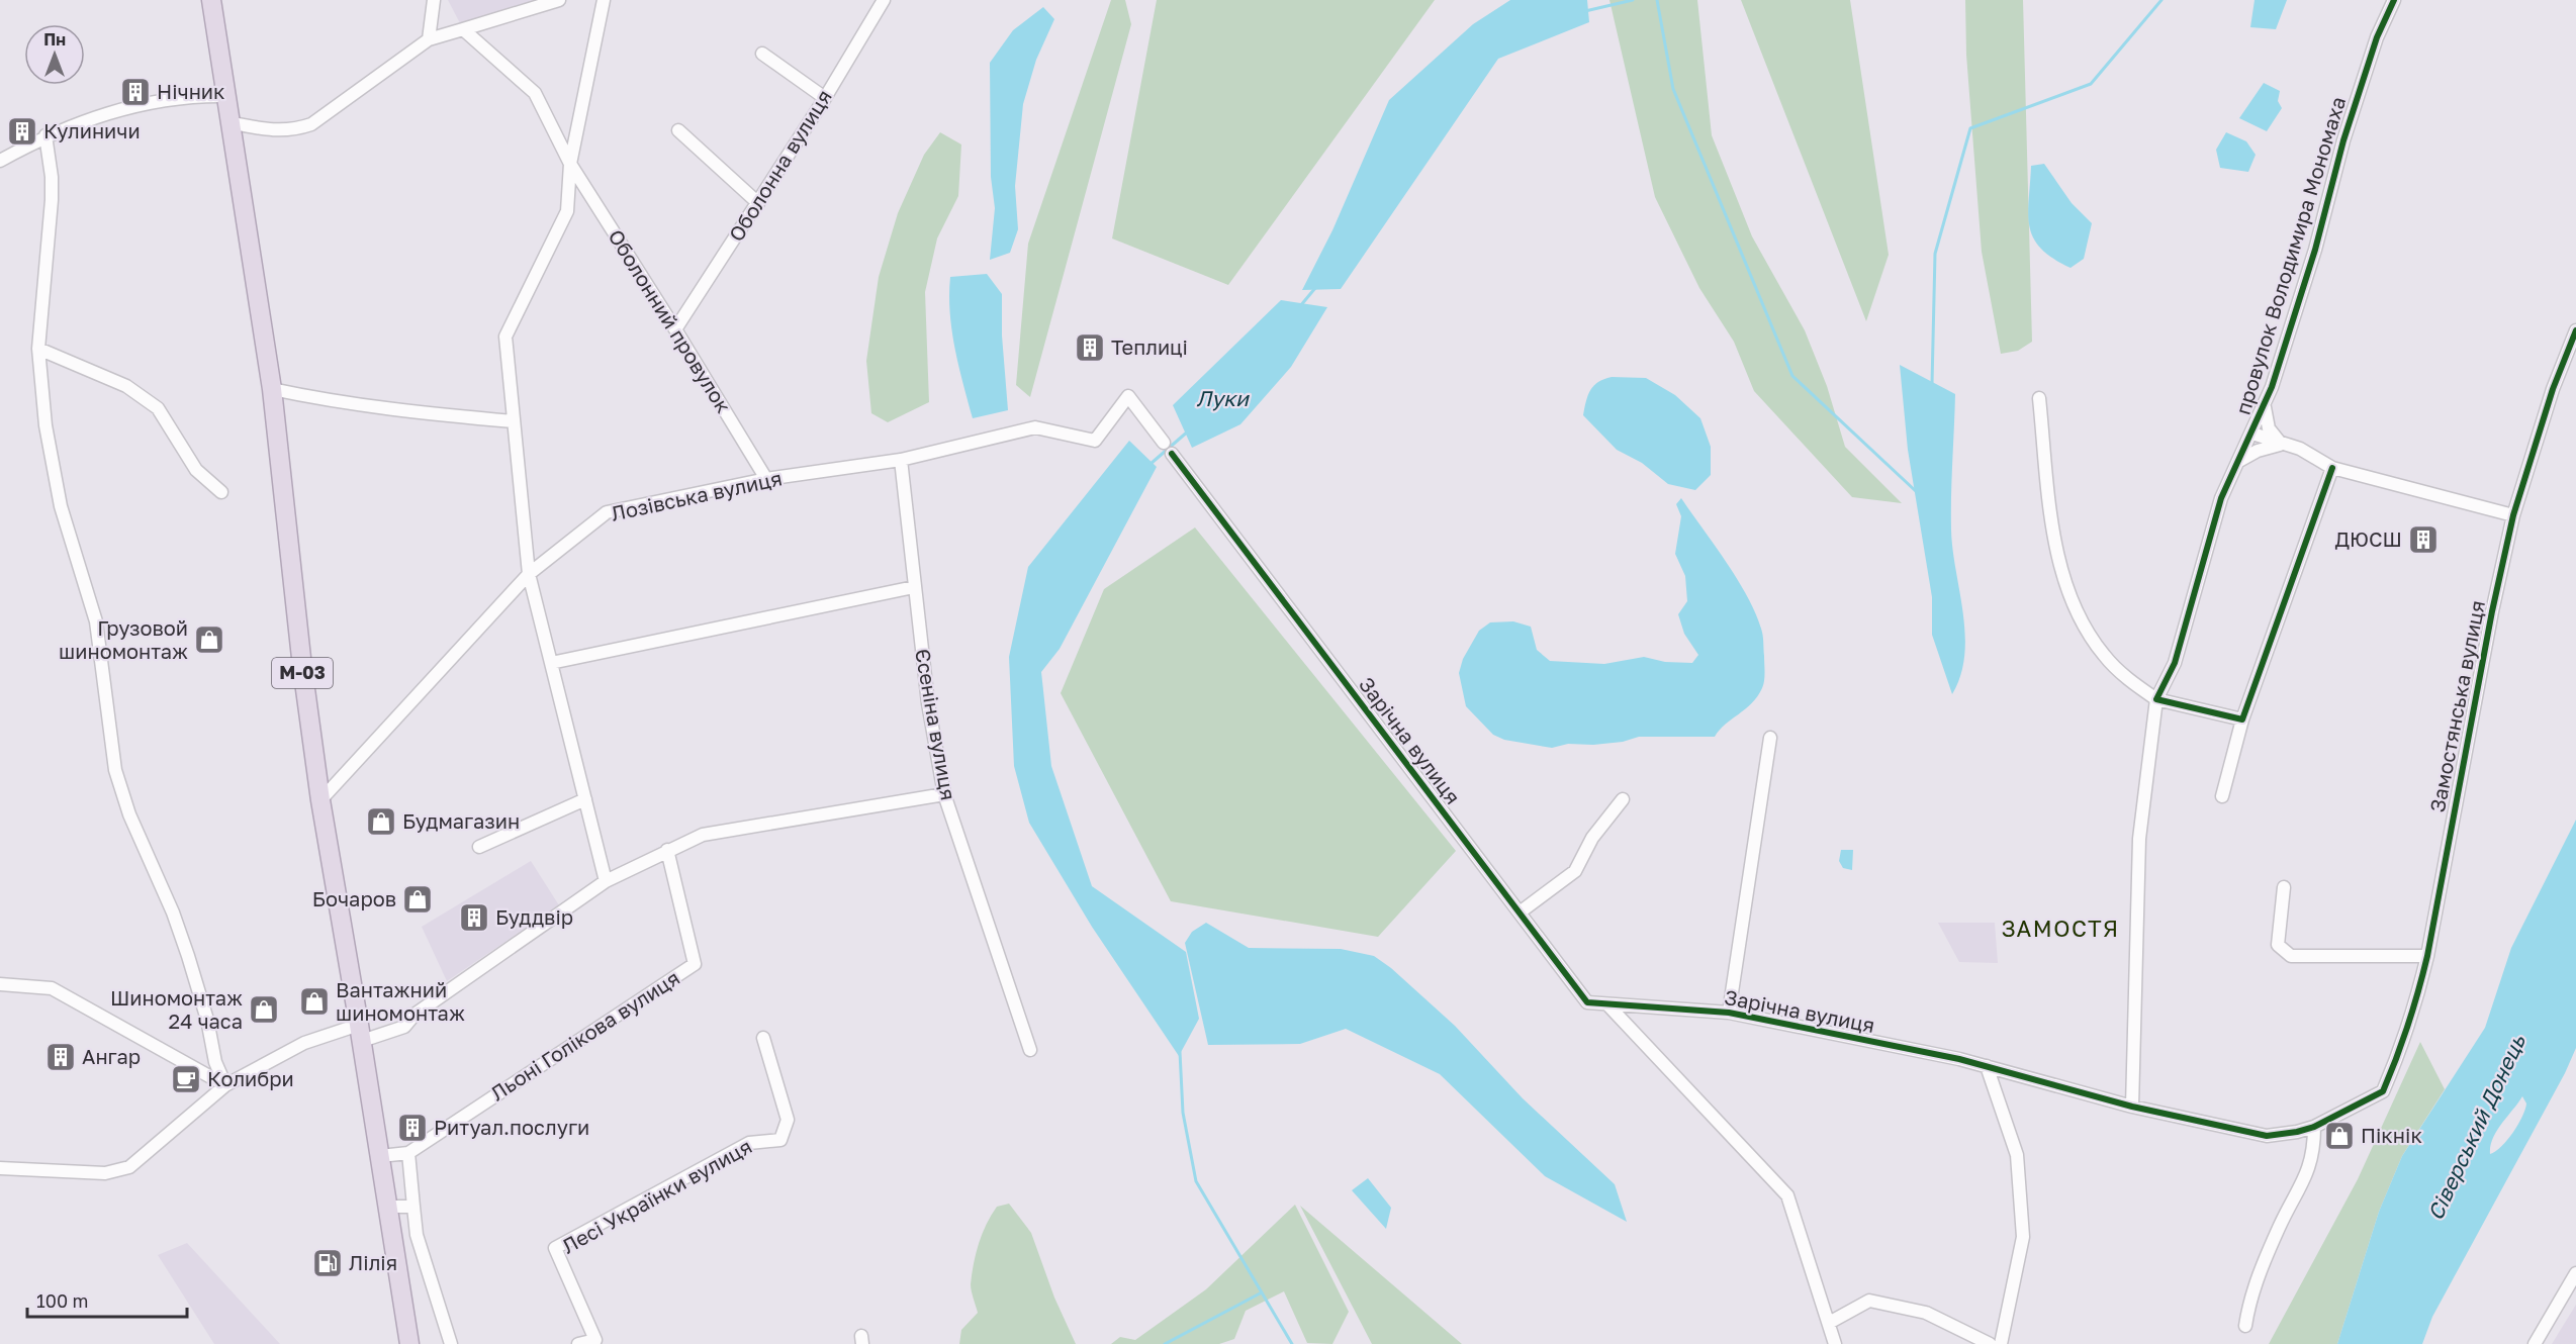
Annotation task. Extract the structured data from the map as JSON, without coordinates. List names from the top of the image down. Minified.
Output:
{"streets":{"highway":["М-03"],"street":["Оболонна вулиця","провулок Володимира Мономаха","Оболонний провулок","Лозівська вулиця","Замостянська вулиця","Єсеніна вулиця","Зарічна вулиця","Льоні Голікова вулиця","Лесі Українки вулиця"]},"crossings":[["Оболонна вулиця","Оболонний провулок"],["провулок Володимира Мономаха","Замостянська вулиця"],["провулок Володимира Мономаха","Зарічна вулиця"],["Оболонний провулок","Лозівська вулиця"],["Лозівська вулиця","М-03"],["Лозівська вулиця","Єсеніна вулиця"],["М-03","Льоні Голікова вулиця"],["Замостянська вулиця","Зарічна вулиця"]],"districts":["ЗАМОСТЯ"],"water":["Луки","Сіверський Донець"],"places":{"building":["Нічник","Кулиничи","Теплиці","ДЮСШ","Буддвір","Ангар","Ритуал.послуги"],"shop":["Грузовой шиномонтаж","Будмагазин","Бочаров","Вантажний шиномонтаж","Шиномонтаж 24 часа","Пікнік"],"cafe":["Колибри"],"fuel station":["Лілія"]},"scale_bar":"100 m","north":"top"}
